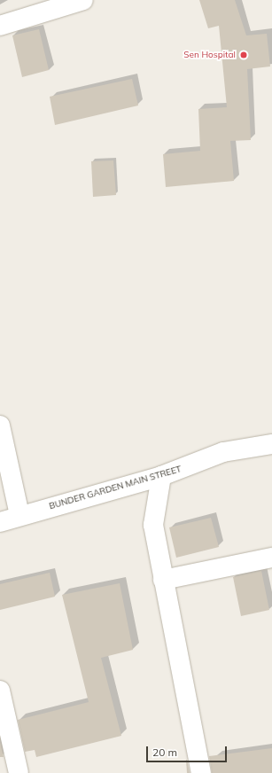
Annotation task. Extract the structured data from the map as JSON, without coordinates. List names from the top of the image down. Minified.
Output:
{"streets":{"street":["BUNDER GARDEN MAIN STREET"]},"places":["Sen Hospital"],"scale_bar":"20 m"}
